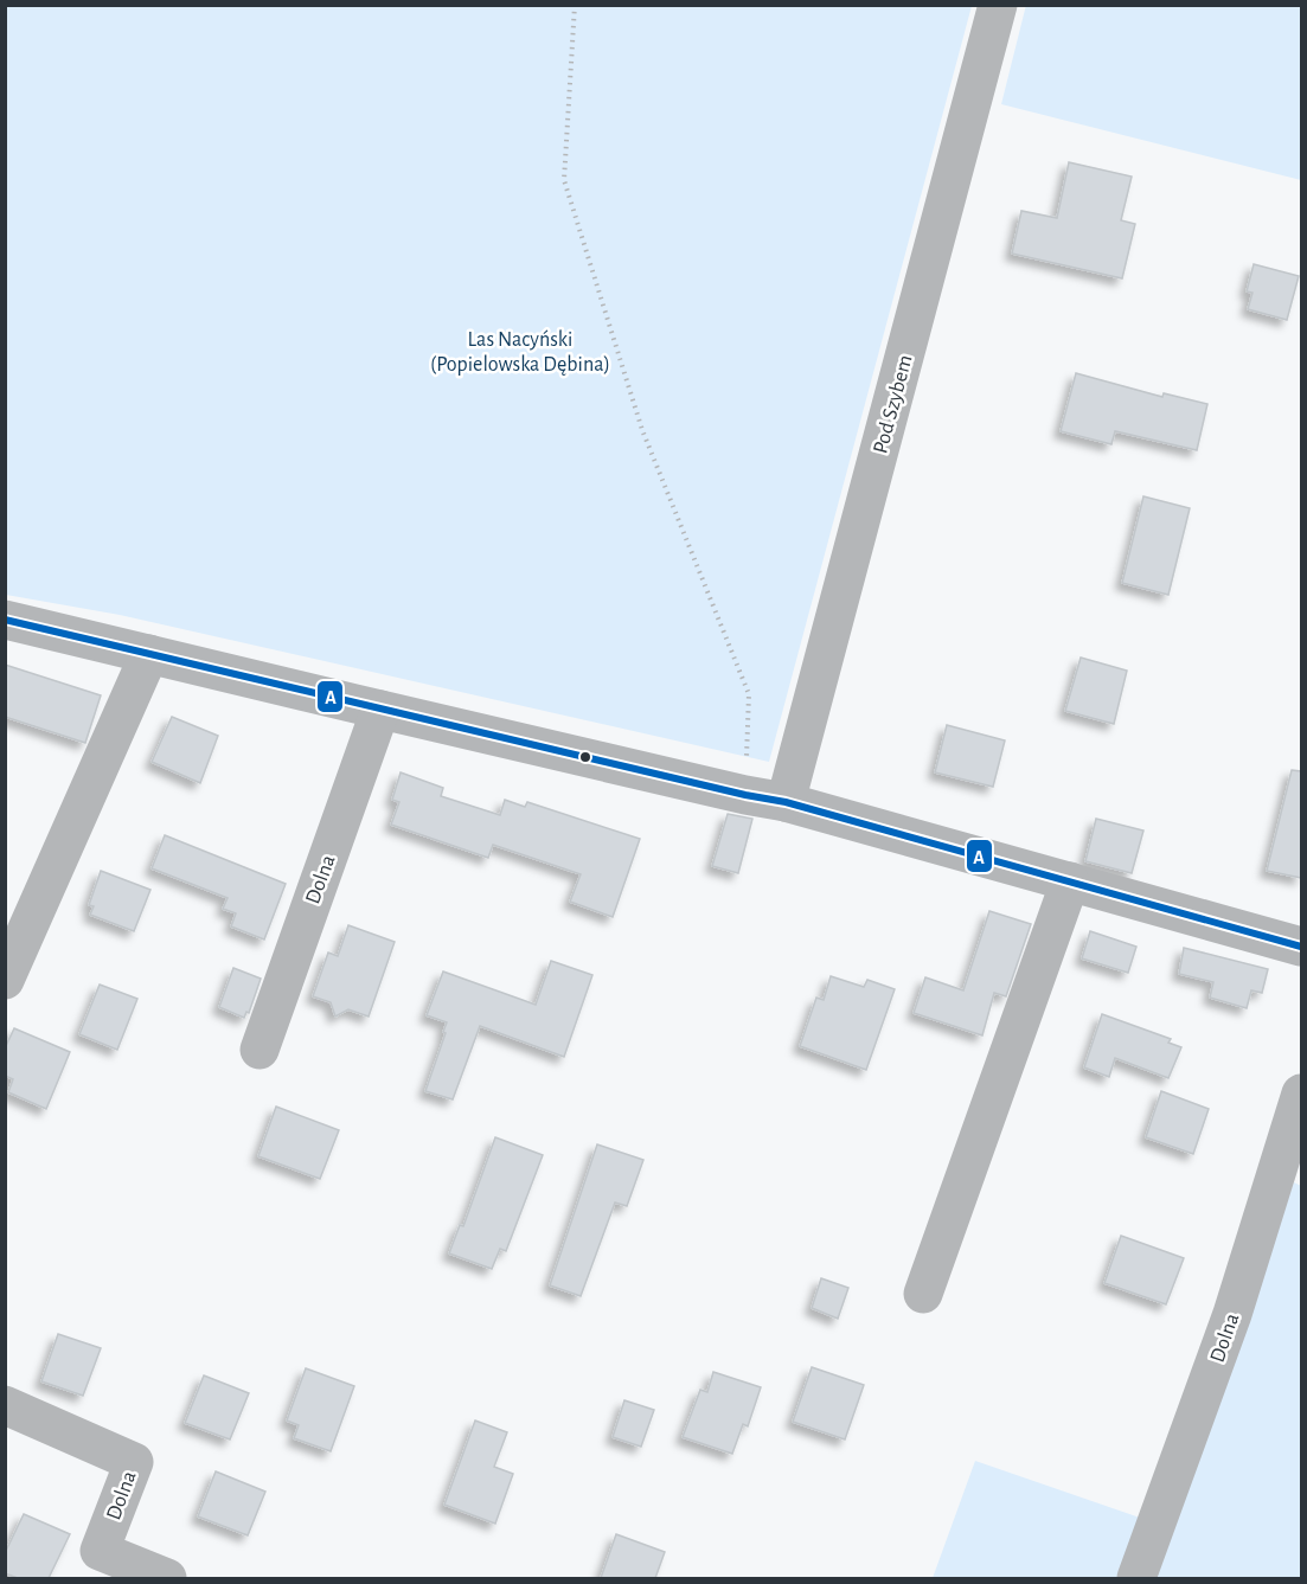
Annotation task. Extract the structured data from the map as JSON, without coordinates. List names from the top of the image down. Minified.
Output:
{"streets":{"street":["Pod Szybem","Dolna"]},"parks":["Las Nacyński (Popielowska Dębina)"],"lines":["transit line A"]}
